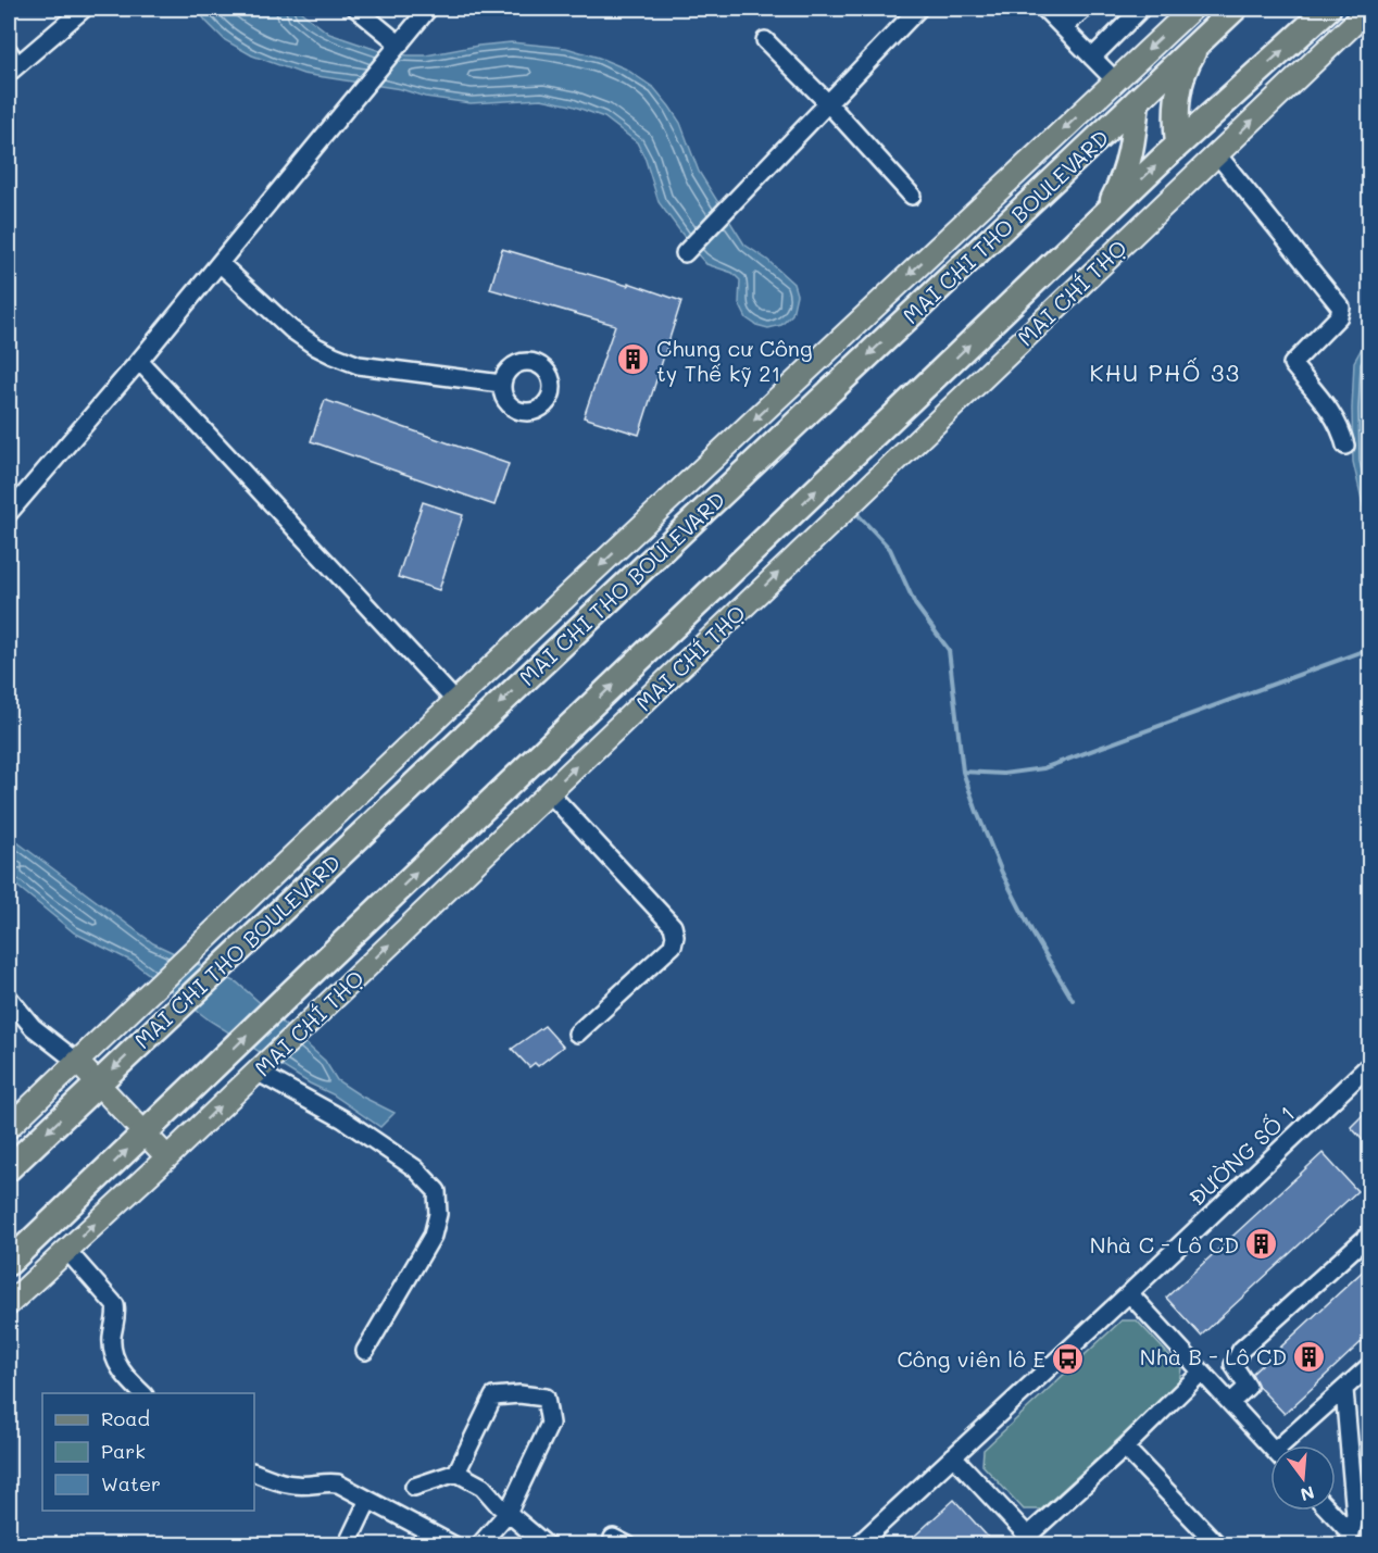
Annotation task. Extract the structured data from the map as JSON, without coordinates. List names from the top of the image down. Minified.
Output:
{"streets":{"highway":["MAI CHI THO BOULEVARD","MAI CHÍ THỌ"],"street":["ĐƯỜNG SỐ 1"]},"one_way":["MAI CHI THO BOULEVARD","MAI CHÍ THỌ"],"districts":["KHU PHỐ 33"],"places":{"building":["Chung cư Công ty Thế kỹ 21","Nhà C - Lô CD","Nhà B - Lô CD"],"bus stop":["Công viên lô E"]},"legend":["Road","Park","Water"],"north":"bottom"}
